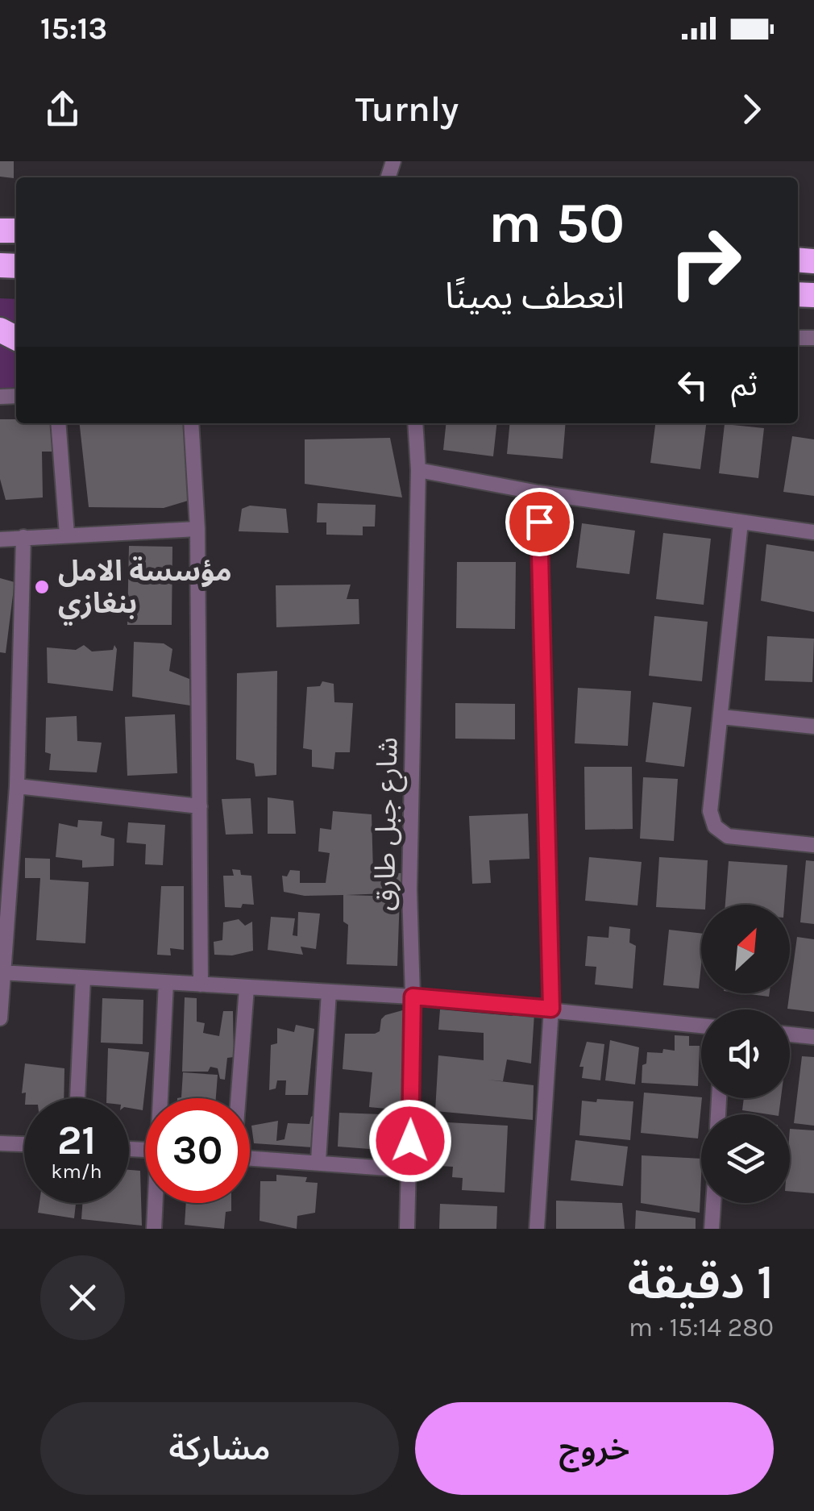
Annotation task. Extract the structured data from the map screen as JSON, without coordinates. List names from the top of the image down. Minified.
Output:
{"streets":{"street":["شارع جبل طارق"]},"places":["مؤسسة الامل بنغازي"],"north":"top right","page":{"status":"15:13","header":"Turnly","turn":["50 m","انعطف يمينًا"],"then":"ثم","speed":"21 km/h","limit":"30","heading":["1 دقيقة","280 m · 15:14"],"buttons":["خروج","مشاركة"]}}
